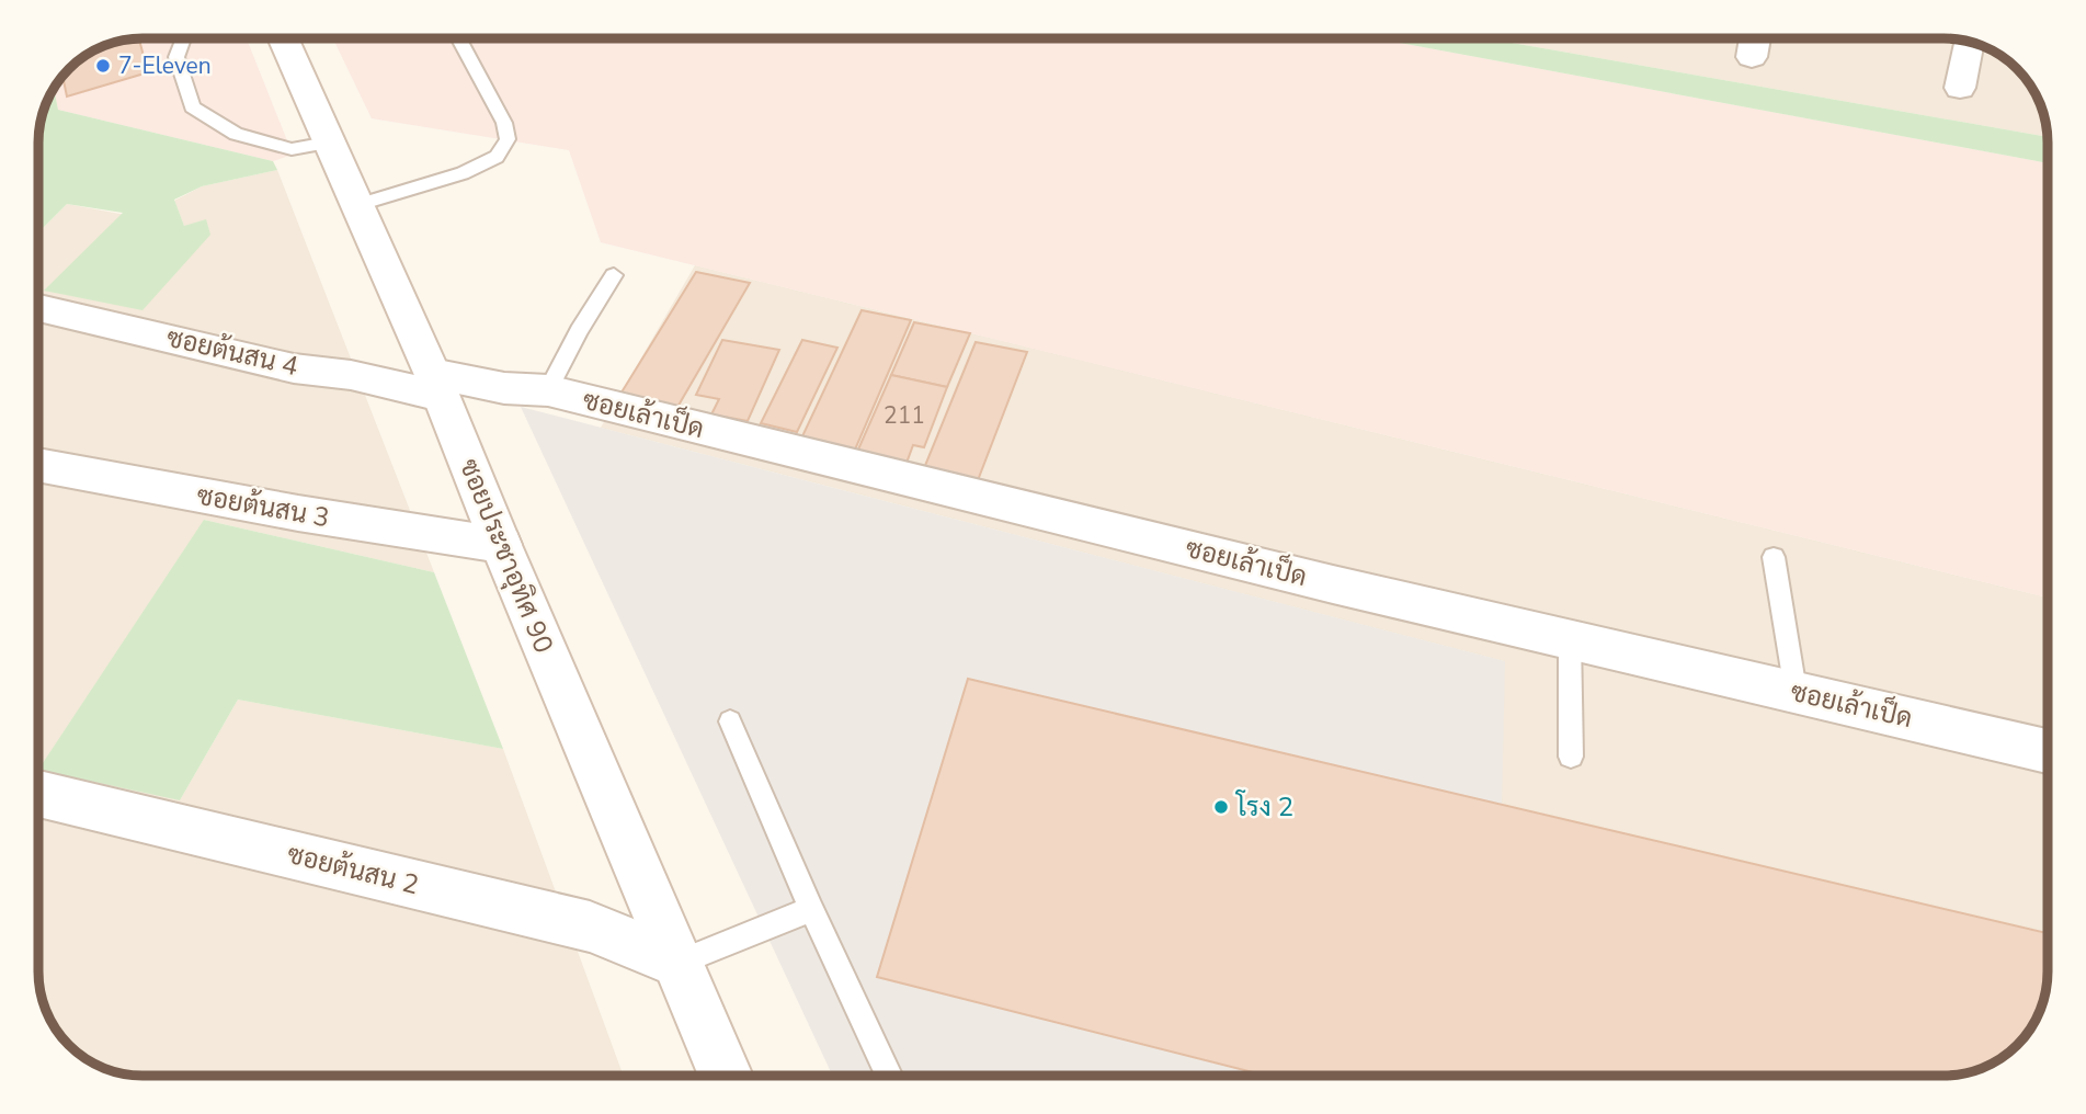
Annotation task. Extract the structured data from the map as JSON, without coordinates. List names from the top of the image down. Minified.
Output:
{"streets":{"street":["ซอยต้นสน 4","ซอยเล้าเป็ด","ซอยต้นสน 3","ซอยประชาอุทิศ 90","ซอยต้นสน 2"]},"crossings":[["ซอยต้นสน 4","ซอยเล้าเป็ด"],["ซอยต้นสน 4","ซอยประชาอุทิศ 90"],["ซอยเล้าเป็ด","ซอยประชาอุทิศ 90"],["ซอยต้นสน 3","ซอยประชาอุทิศ 90"],["ซอยประชาอุทิศ 90","ซอยต้นสน 2"]],"places":["7-Eleven","โรง 2"],"house_numbers":["211"]}
